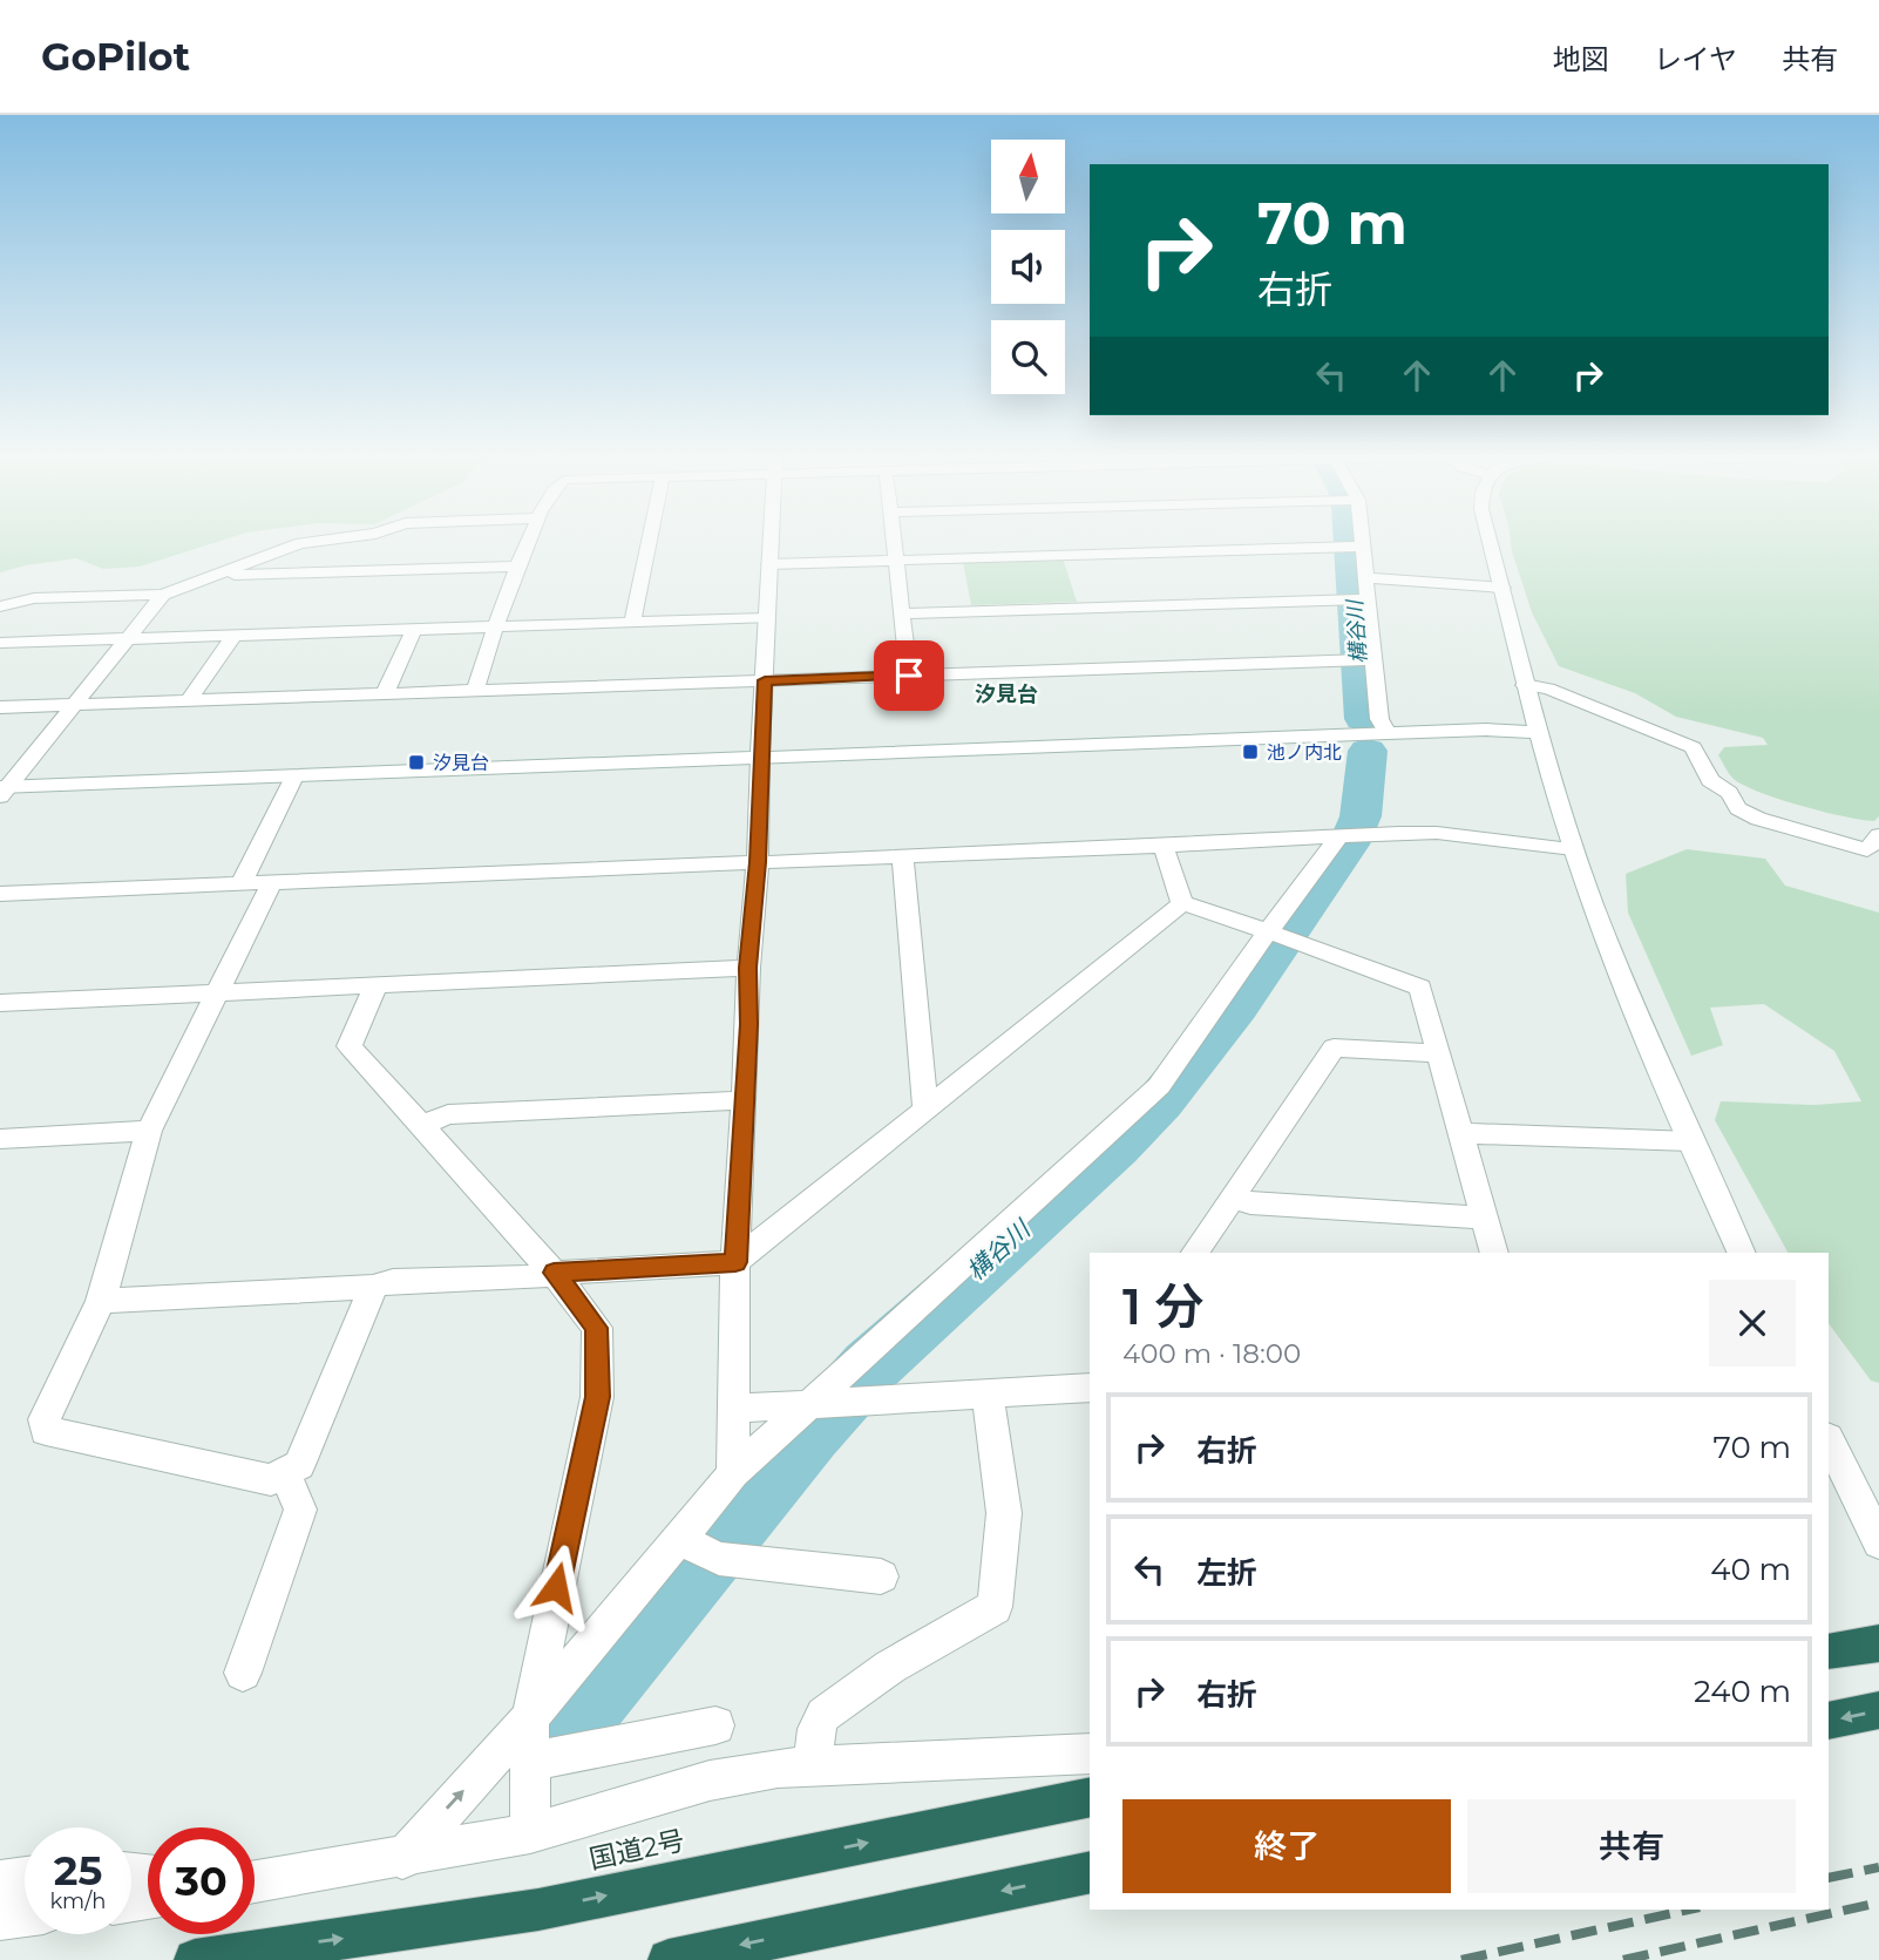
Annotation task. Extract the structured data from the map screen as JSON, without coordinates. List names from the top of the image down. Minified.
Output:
{"streets":{"highway":["国道2号"]},"districts":["汐見台"],"water":["構谷川"],"places":{"transit":["池ノ内北","汐見台"]},"north":"top","page":{"header":"GoPilot","nav":["地図","レイヤ","共有"],"turn":["70 m","右折"],"heading":["1 分","400 m · 18:00"],"list":[{"name":"右折","value":"70 m"},{"name":"左折","value":"40 m"},{"name":"右折","value":"240 m"}],"buttons":["終了","共有"],"speed":"25 km/h","limit":"30"}}
